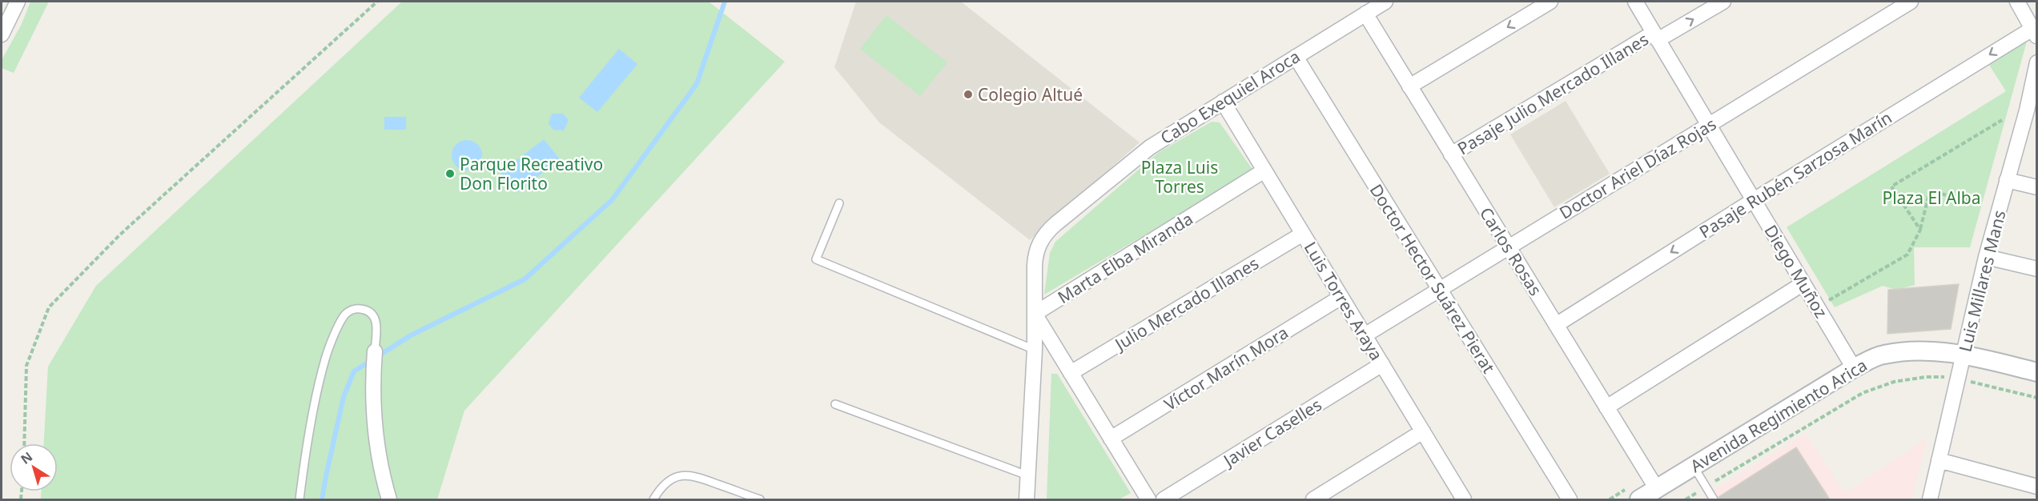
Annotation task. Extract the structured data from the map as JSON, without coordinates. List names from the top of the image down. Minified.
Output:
{"streets":{"street":["Pasaje Julio Mercado Illanes","Cabo Exequiel Aroca","Doctor Ariel Díaz Rojas","Pasaje Rubén Sarzosa Marín","Carlos Rosas","Marta Elba Miranda","Diego Muñoz","Doctor Hector Suárez Pierat","Luis Millares Mans","Luis Torres Araya","Julio Mercado Illanes","Víctor Marín Mora","Avenida Regimiento Arica","Javier Caselles"]},"crossings":[["Pasaje Julio Mercado Illanes","Carlos Rosas"],["Pasaje Julio Mercado Illanes","Diego Muñoz"],["Cabo Exequiel Aroca","Carlos Rosas"],["Cabo Exequiel Aroca","Marta Elba Miranda"],["Cabo Exequiel Aroca","Doctor Hector Suárez Pierat"],["Cabo Exequiel Aroca","Luis Torres Araya"],["Doctor Ariel Díaz Rojas","Carlos Rosas"],["Doctor Ariel Díaz Rojas","Diego Muñoz"],["Doctor Ariel Díaz Rojas","Doctor Hector Suárez Pierat"],["Doctor Ariel Díaz Rojas","Luis Torres Araya"],["Pasaje Rubén Sarzosa Marín","Carlos Rosas"],["Pasaje Rubén Sarzosa Marín","Diego Muñoz"],["Carlos Rosas","Avenida Regimiento Arica"],["Marta Elba Miranda","Luis Torres Araya"],["Diego Muñoz","Avenida Regimiento Arica"],["Luis Millares Mans","Avenida Regimiento Arica"],["Luis Torres Araya","Julio Mercado Illanes"],["Luis Torres Araya","Víctor Marín Mora"],["Luis Torres Araya","Javier Caselles"]],"parks":["Plaza Luis Torres","Plaza El Alba"],"places":["Colegio Altué","Parque Recreativo Don Florito"],"north":"top left"}
